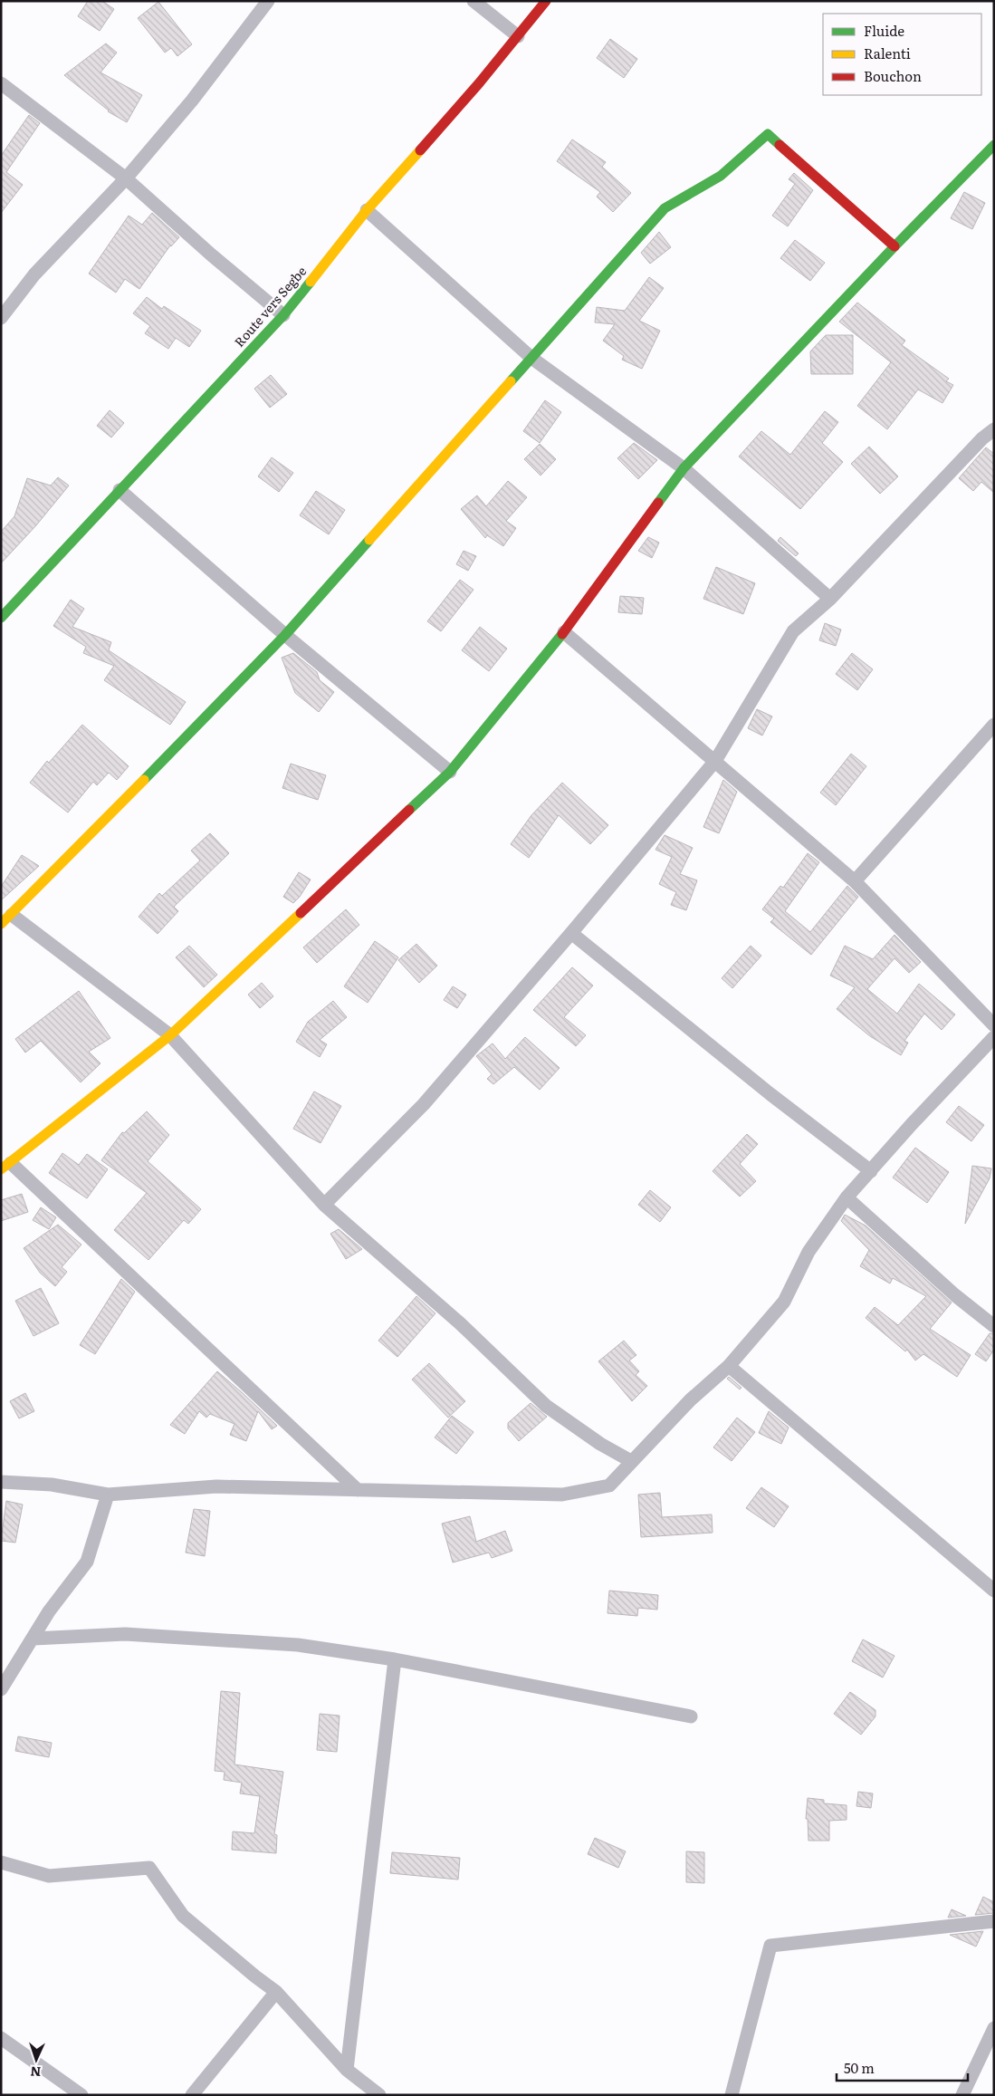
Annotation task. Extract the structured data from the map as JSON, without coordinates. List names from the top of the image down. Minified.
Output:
{"streets":{"street":["Route vers Segbe"]},"legend":["Fluide","Ralenti","Bouchon"],"scale_bar":"50 m","north":"bottom"}
